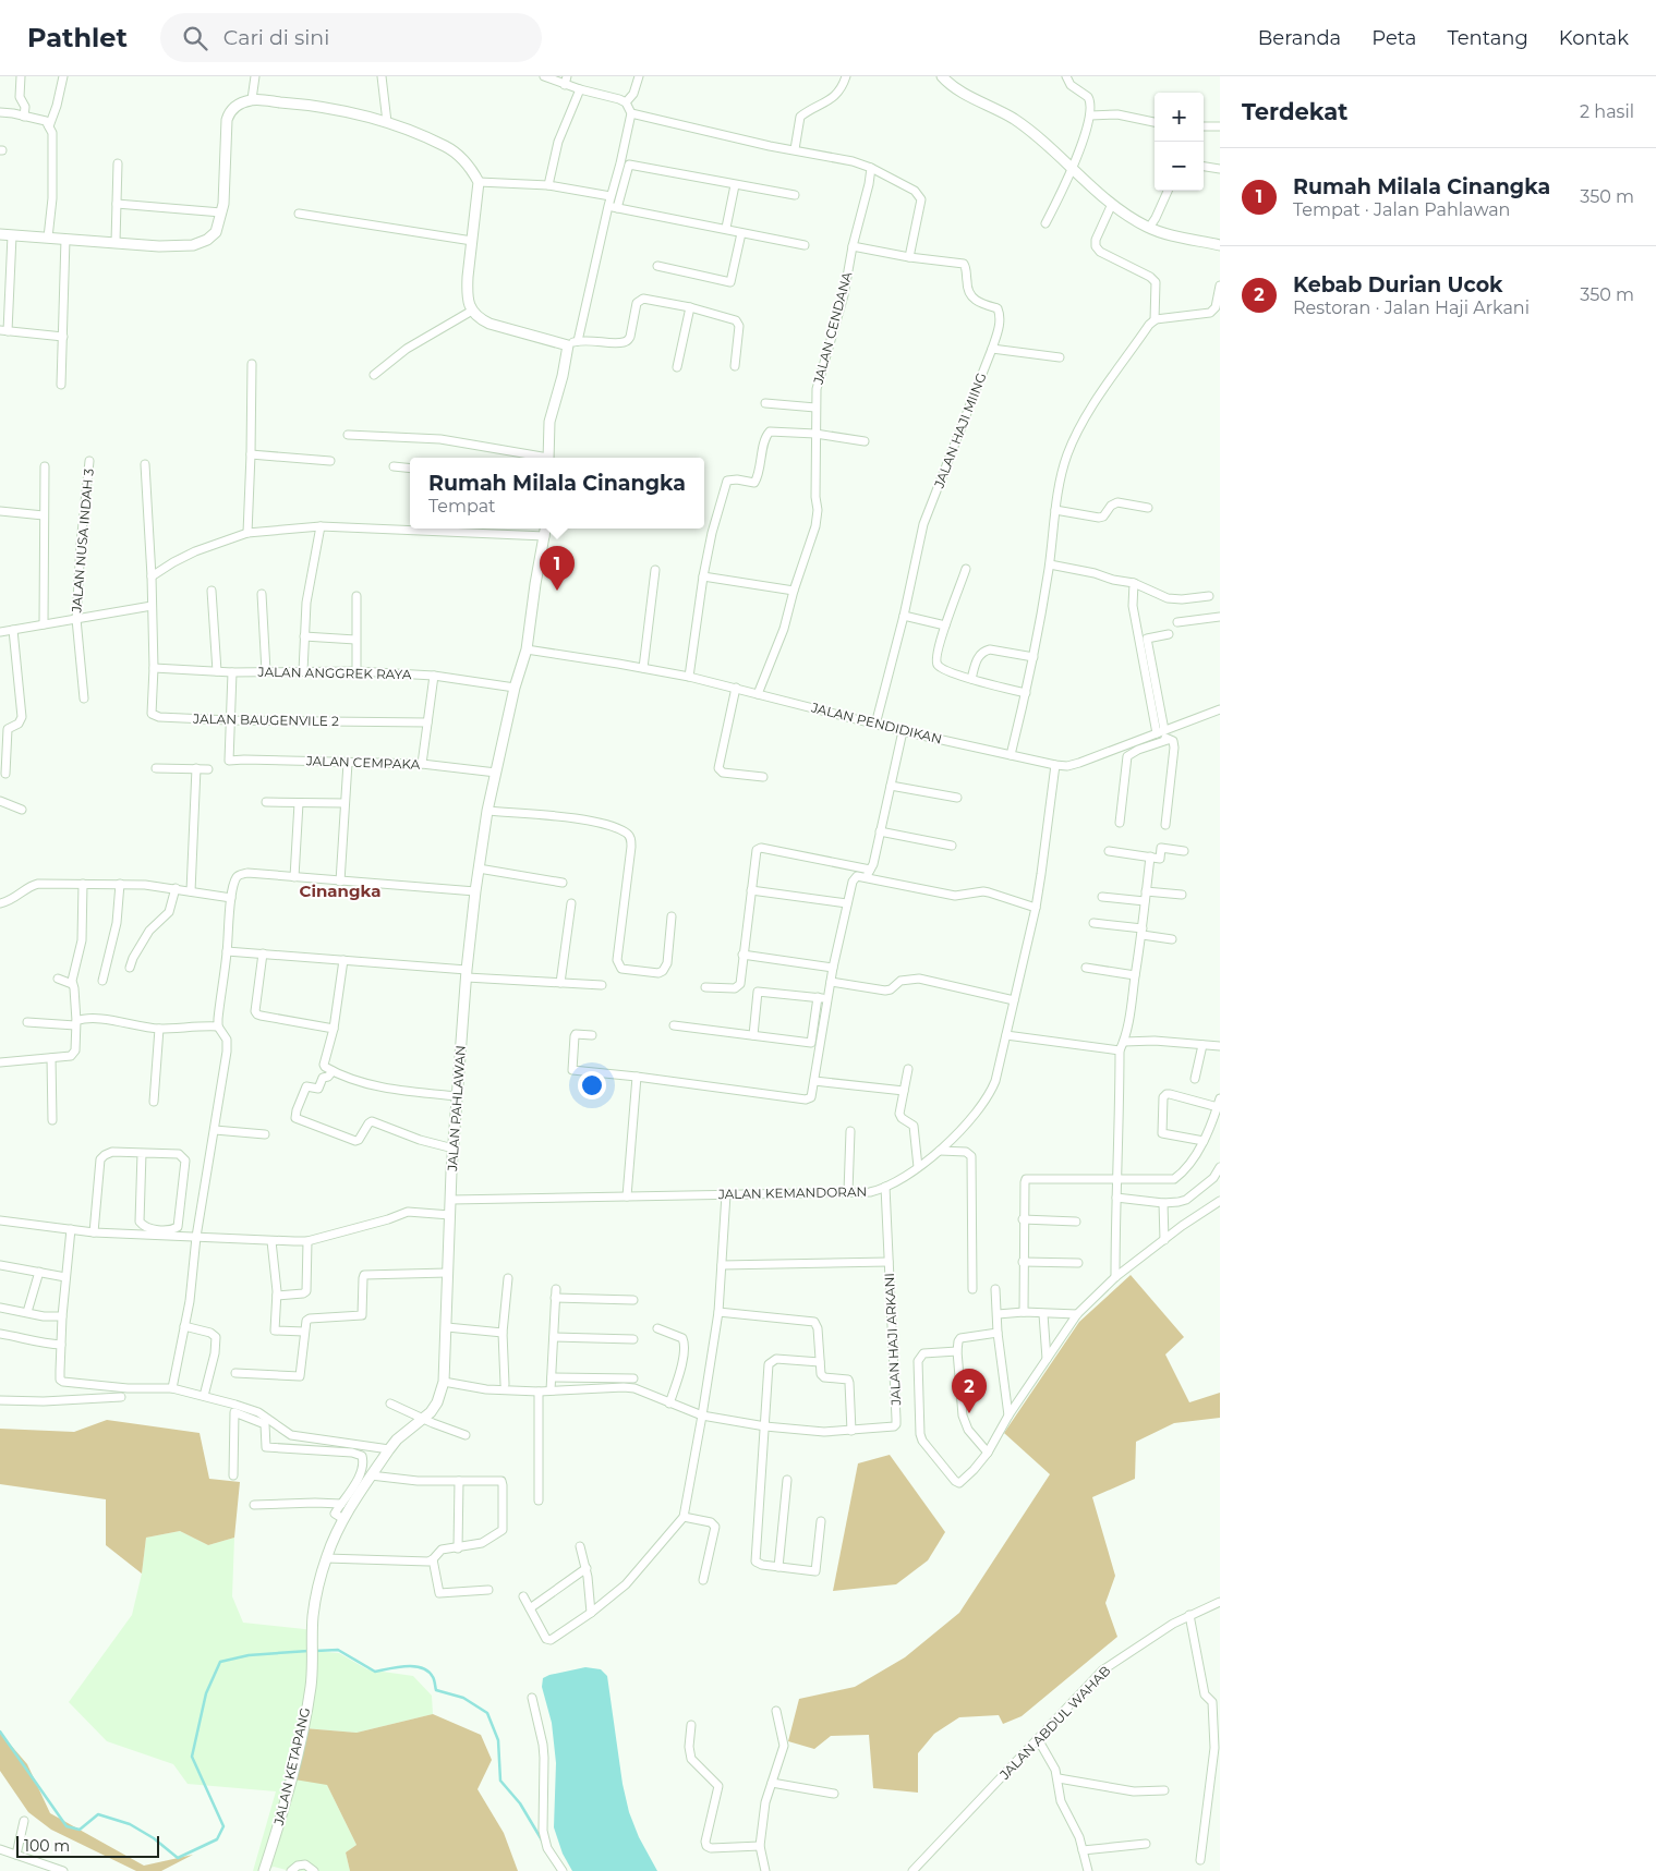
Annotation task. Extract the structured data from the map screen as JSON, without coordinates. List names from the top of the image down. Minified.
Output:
{"streets":{"street":["JALAN CENDANA","JALAN HAJI MIING","JALAN NUSA INDAH 3","JALAN ANGGREK RAYA","JALAN BAUGENVILE 2","JALAN PENDIDIKAN","JALAN CEMPAKA","JALAN PAHLAWAN","JALAN KEMANDORAN","JALAN HAJI ARKANI","JALAN ABDUL WAHAB","JALAN KETAPANG"]},"crossings":[["JALAN CENDANA","JALAN HAJI MIING"],["JALAN CENDANA","JALAN PENDIDIKAN"],["JALAN HAJI MIING","JALAN PENDIDIKAN"],["JALAN ANGGREK RAYA","JALAN BAUGENVILE 2"],["JALAN ANGGREK RAYA","JALAN PAHLAWAN"],["JALAN BAUGENVILE 2","JALAN CEMPAKA"],["JALAN PENDIDIKAN","JALAN PAHLAWAN"],["JALAN PENDIDIKAN","JALAN KEMANDORAN"],["JALAN CEMPAKA","JALAN PAHLAWAN"],["JALAN PAHLAWAN","JALAN KEMANDORAN"],["JALAN PAHLAWAN","JALAN HAJI ARKANI"],["JALAN PAHLAWAN","JALAN KETAPANG"],["JALAN KEMANDORAN","JALAN HAJI ARKANI"]],"districts":["Cinangka"],"scale_bar":"100 m","page":{"header":"Pathlet","search":"Cari di sini","nav":["Beranda","Peta","Tentang","Kontak"],"heading":["Terdekat","2 hasil"],"map_buttons":["+","−"],"list":[{"mark":"1","name":"Rumah Milala Cinangka","note":"Tempat · Jalan Pahlawan","value":"350 m"},{"mark":"2","name":"Kebab Durian Ucok","note":"Restoran · Jalan Haji Arkani","value":"350 m"}],"popup":["Rumah Milala Cinangka","Tempat"],"pins":["1","2"],"scale":"100 m"}}
